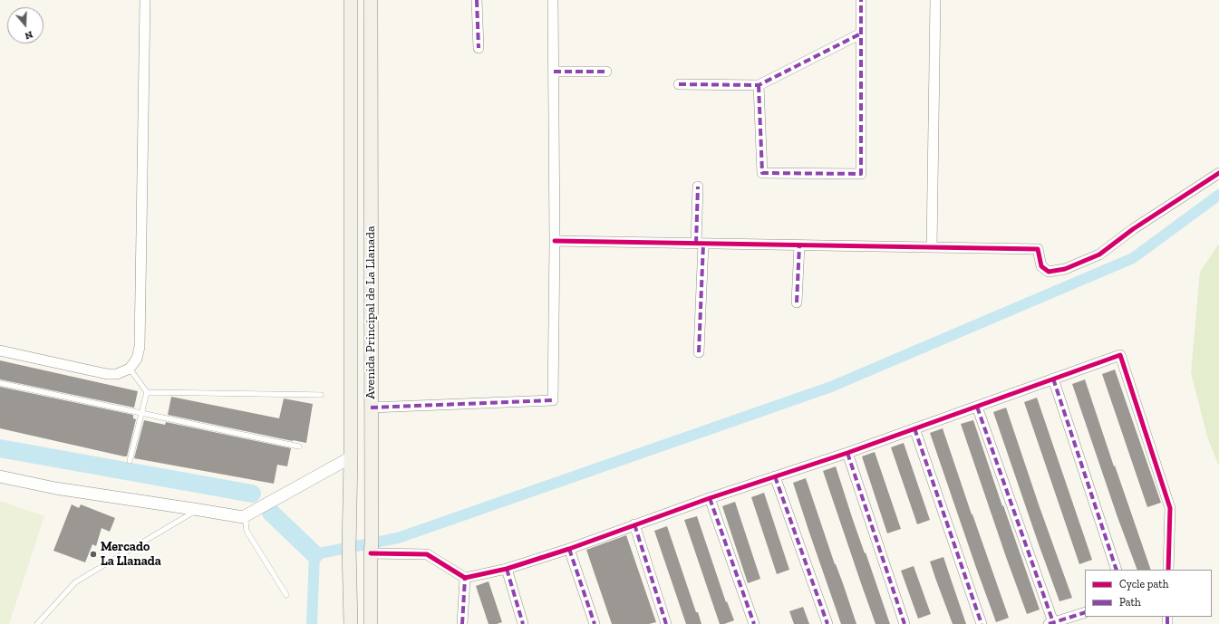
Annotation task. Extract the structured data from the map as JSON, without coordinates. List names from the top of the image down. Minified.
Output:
{"streets":{"main road":["Avenida Principal de La Llanada"]},"places":["Mercado La Llanada"],"legend":["Cycle path","Path"],"north":"bottom"}
